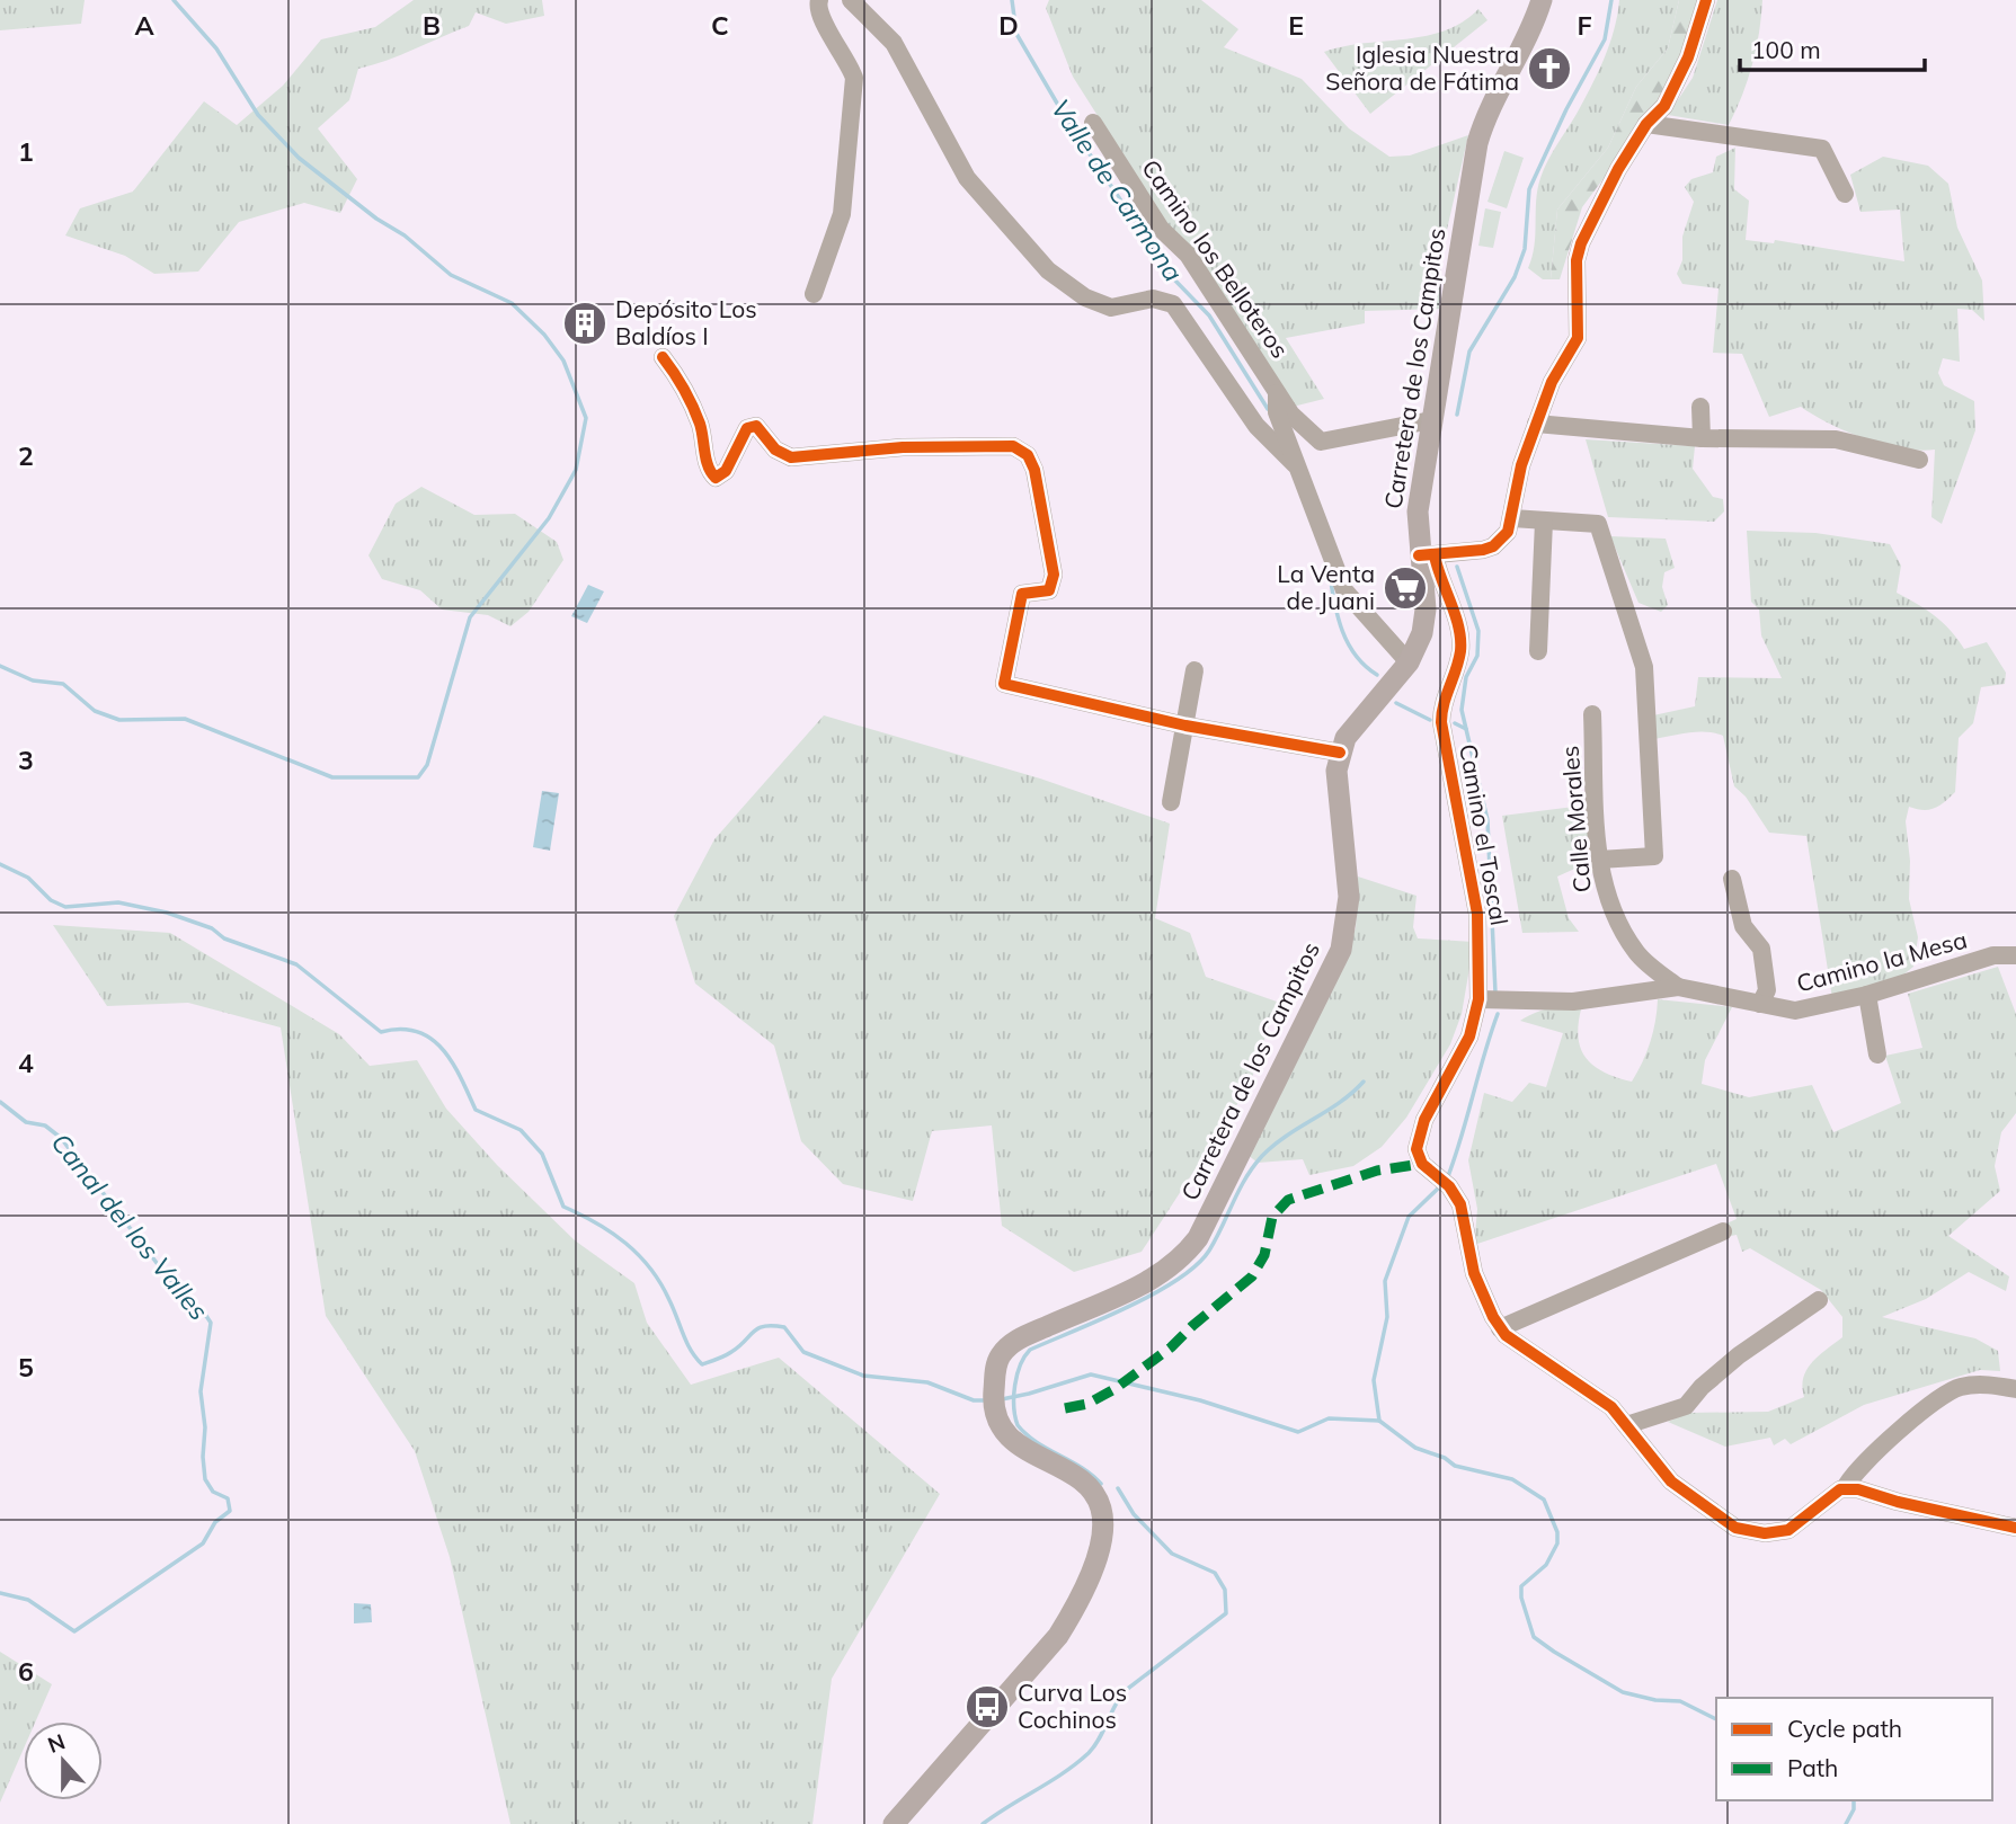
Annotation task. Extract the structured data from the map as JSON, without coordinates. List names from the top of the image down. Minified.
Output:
{"streets":{"main road":["Carretera de los Campitos"],"street":["Camino los Belloteros","Calle Morales","Camino el Toscal","Camino la Mesa"]},"crossings":[["Camino los Belloteros","Carretera de los Campitos"],["Carretera de los Campitos","Camino el Toscal"],["Calle Morales","Camino la Mesa"],["Camino el Toscal","Camino la Mesa"]],"water":["Valle de Carmona","Canal del los Valles"],"places":{"church":["Iglesia Nuestra Señora de Fátima"],"building":["Depósito Los Baldíos I"],"supermarket":["La Venta de Juani"],"bus stop":["Curva Los Cochinos"]},"legend":["Cycle path","Path"],"scale_bar":"100 m","north":"top","grid":{"columns":["A","B","C","D","E","F"],"rows":["1","2","3","4","5","6"]}}
